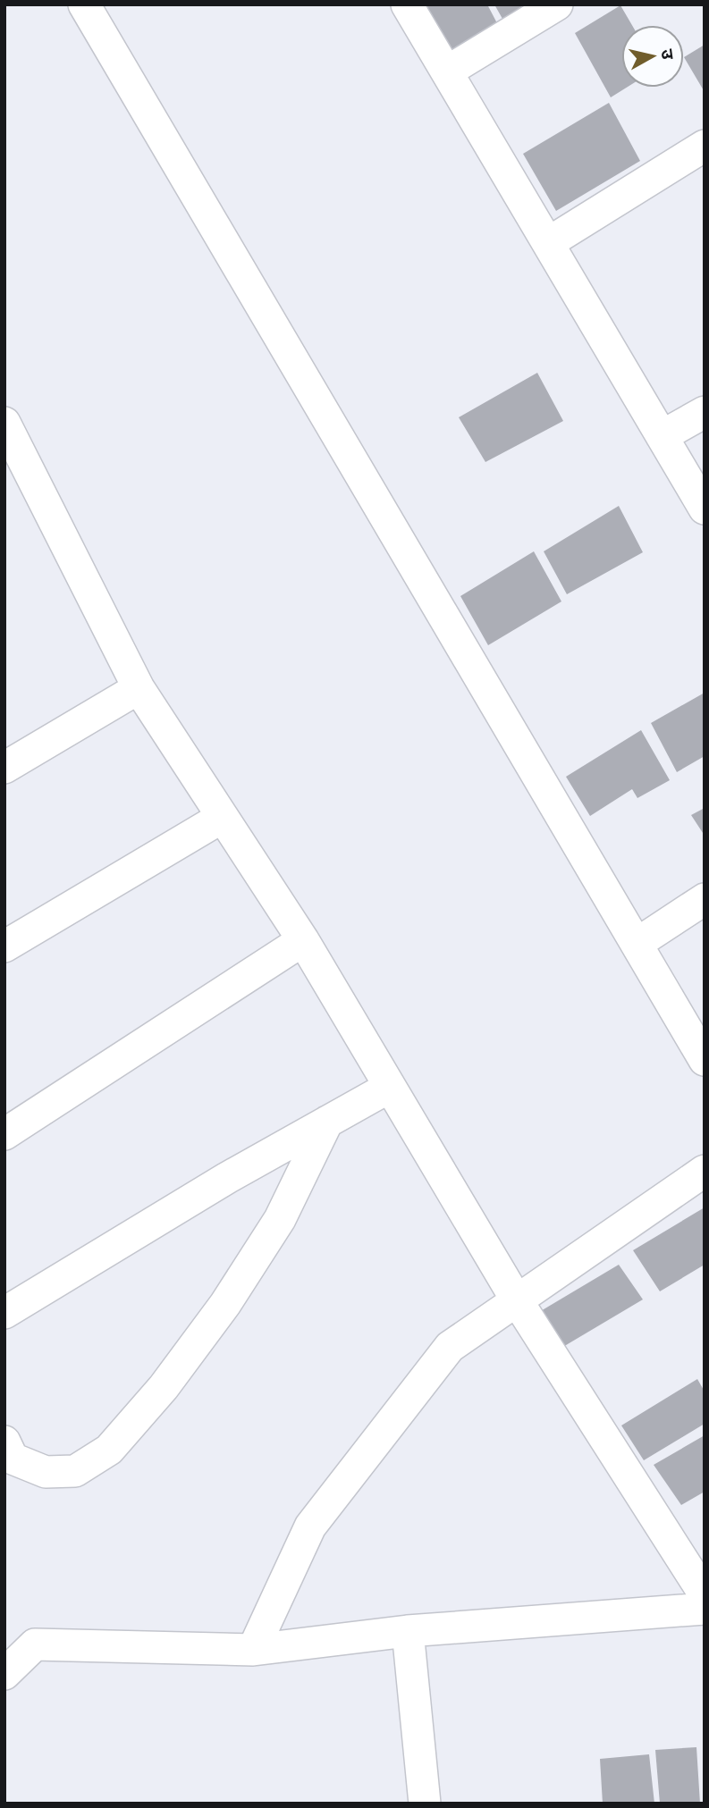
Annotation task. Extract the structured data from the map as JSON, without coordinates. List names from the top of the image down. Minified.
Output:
{"north":"right"}
